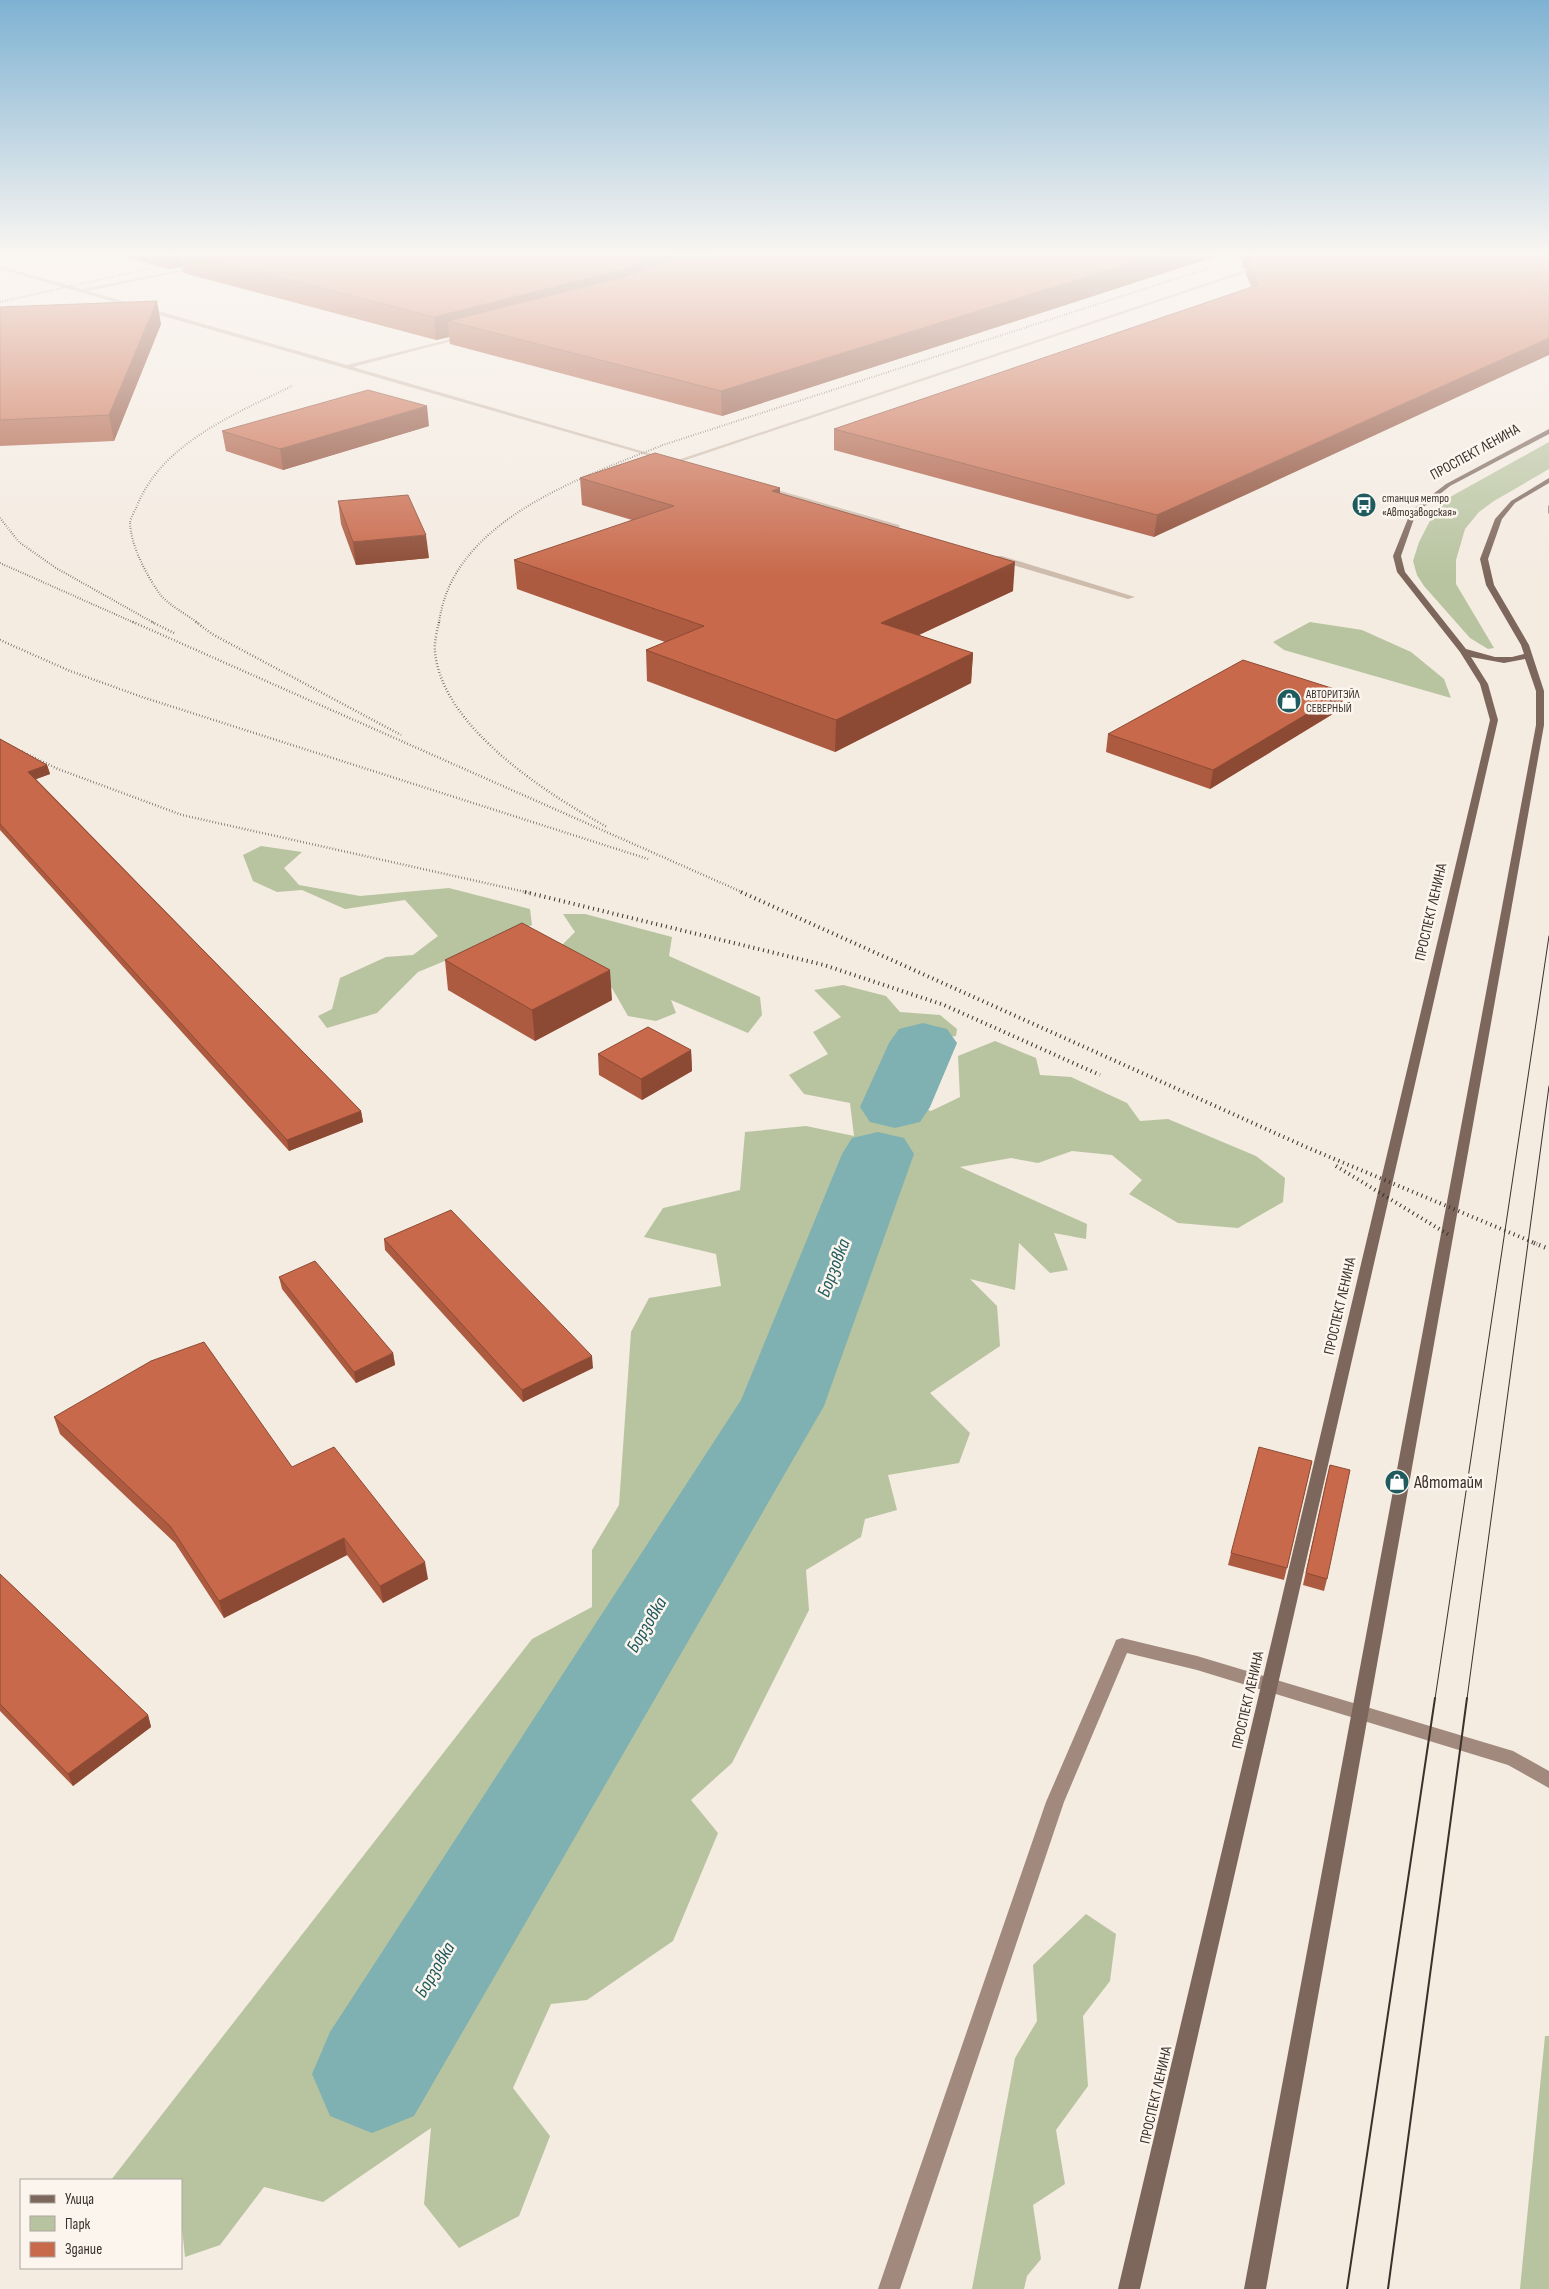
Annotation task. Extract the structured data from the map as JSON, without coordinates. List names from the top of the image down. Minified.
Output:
{"streets":{"main road":["ПРОСПЕКТ ЛЕНИНА"]},"water":["Борзовка"],"places":{"bus stop":["станция метро «Автозаводская»"],"shop":["АВТОРИТЭЙЛ СЕВЕРНЫЙ","Автотайм"]},"legend":["Улица","Парк","Здание"]}
